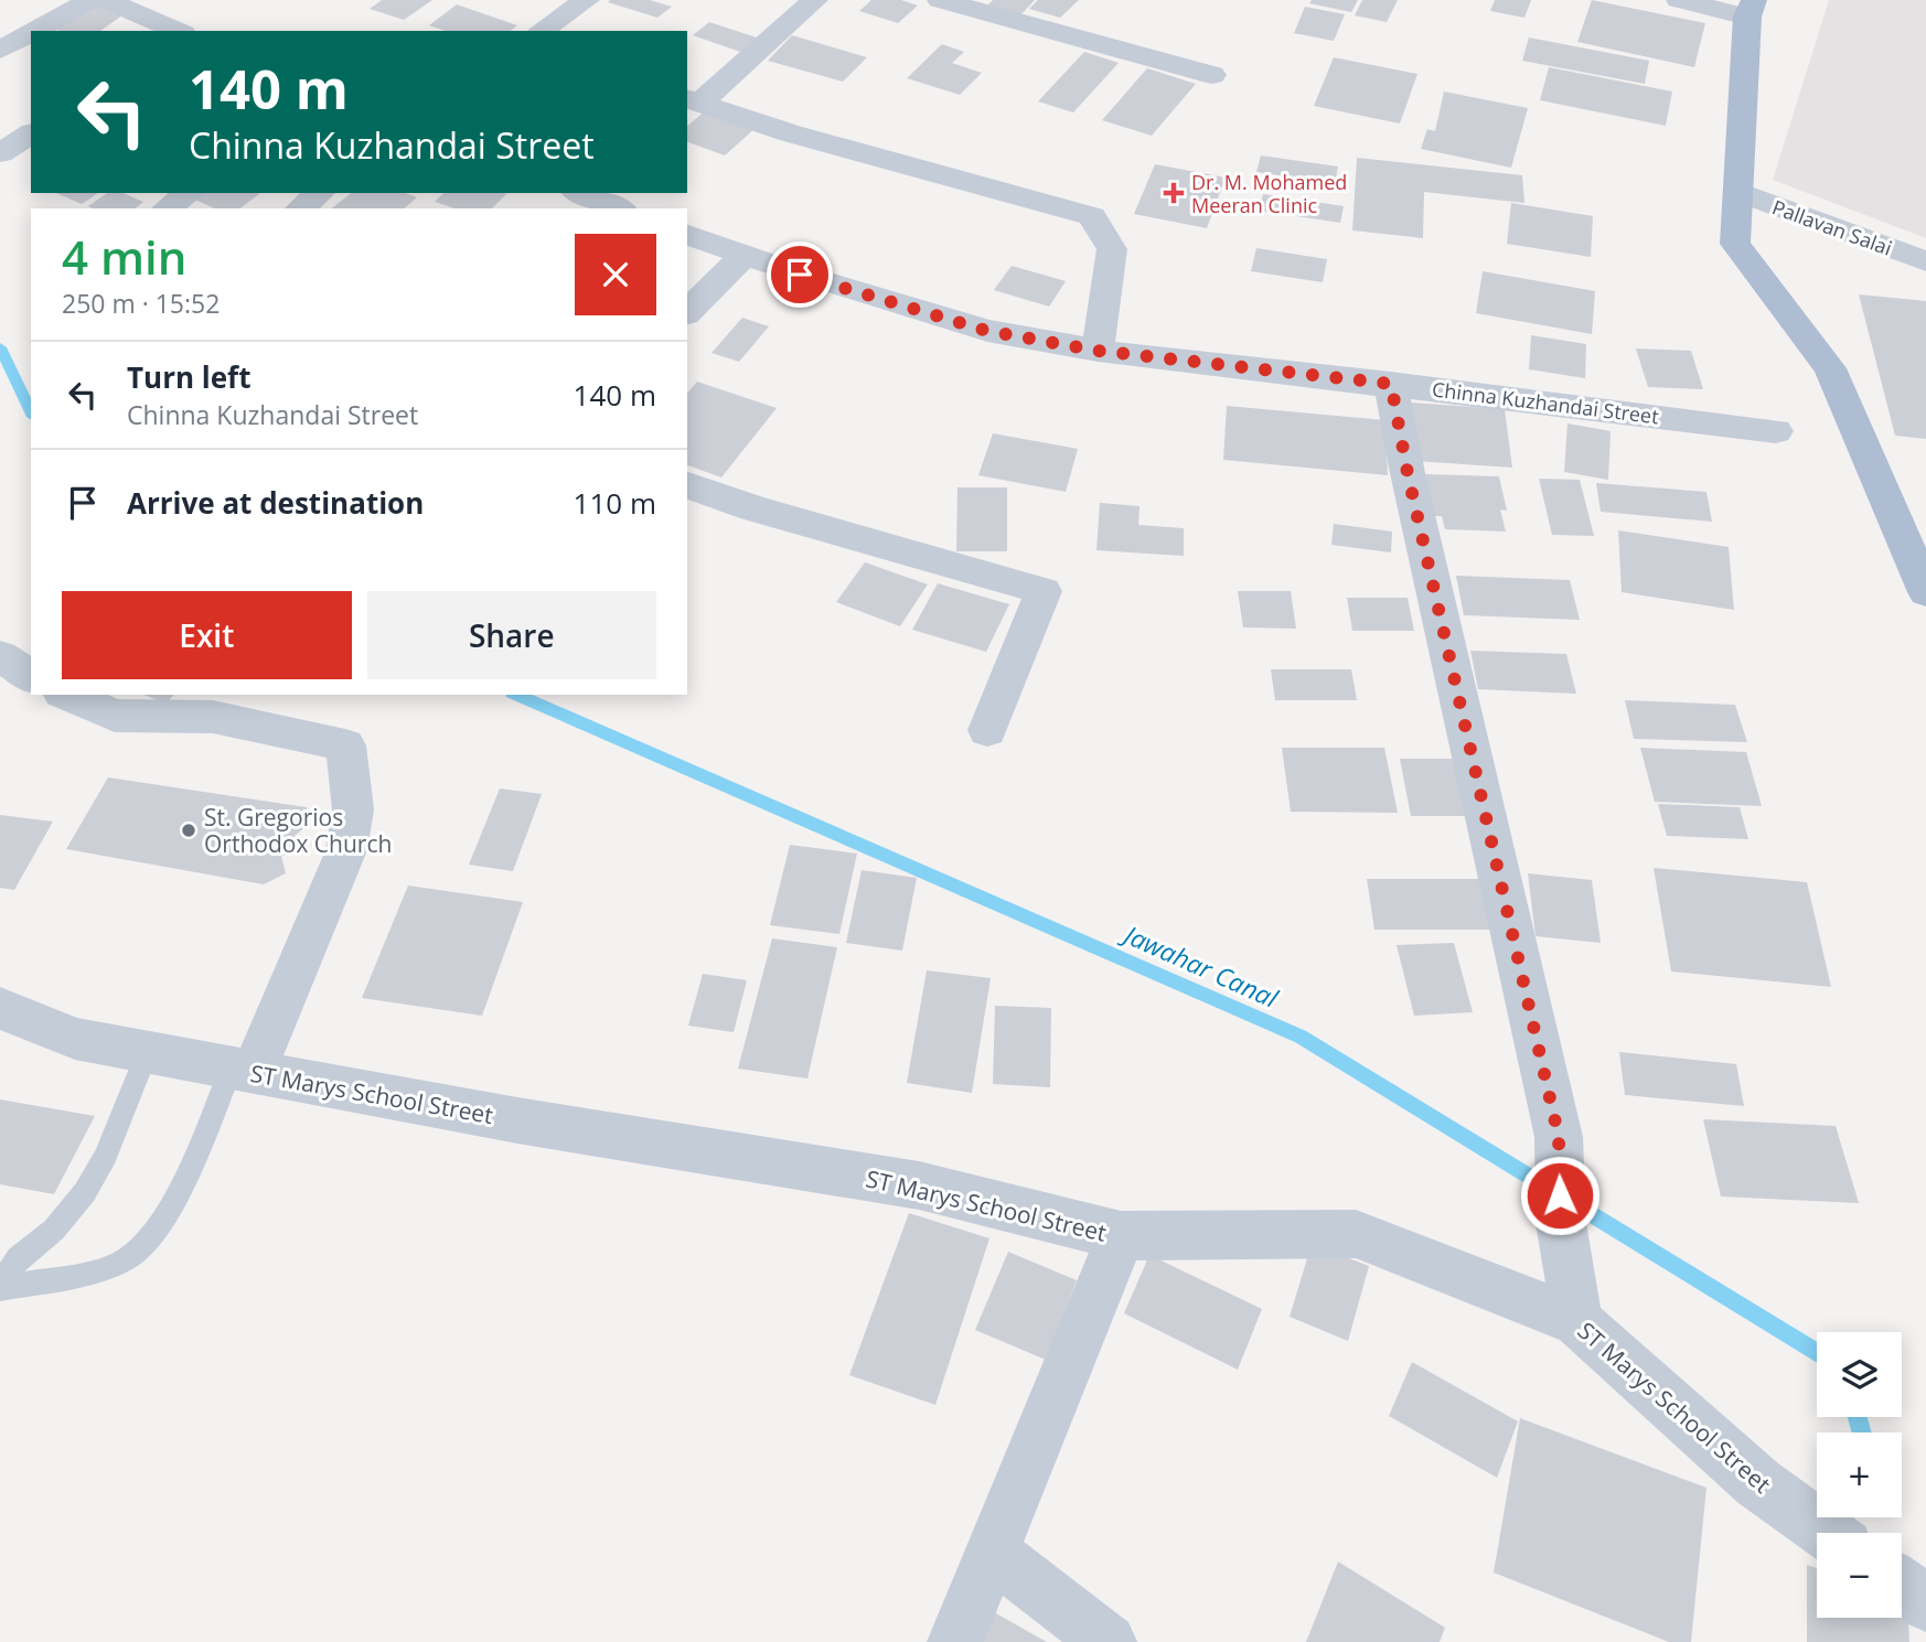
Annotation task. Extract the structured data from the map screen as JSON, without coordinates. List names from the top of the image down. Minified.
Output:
{"streets":{"street":["Pallavan Salai","Chinna Kuzhandai Street","ST Marys School Street"]},"water":["Jawahar Canal"],"places":{"health":["Dr. M. Mohamed Meeran Clinic"],"other":["St. Gregorios Orthodox Church"]},"page":{"turn":["140 m","Chinna Kuzhandai Street"],"heading":["4 min","250 m · 15:52"],"list":[{"name":"Turn left","note":"Chinna Kuzhandai Street","value":"140 m"},{"name":"Arrive at destination","value":"110 m"}],"buttons":["Exit","Share"],"map_buttons":["+","−"]}}
